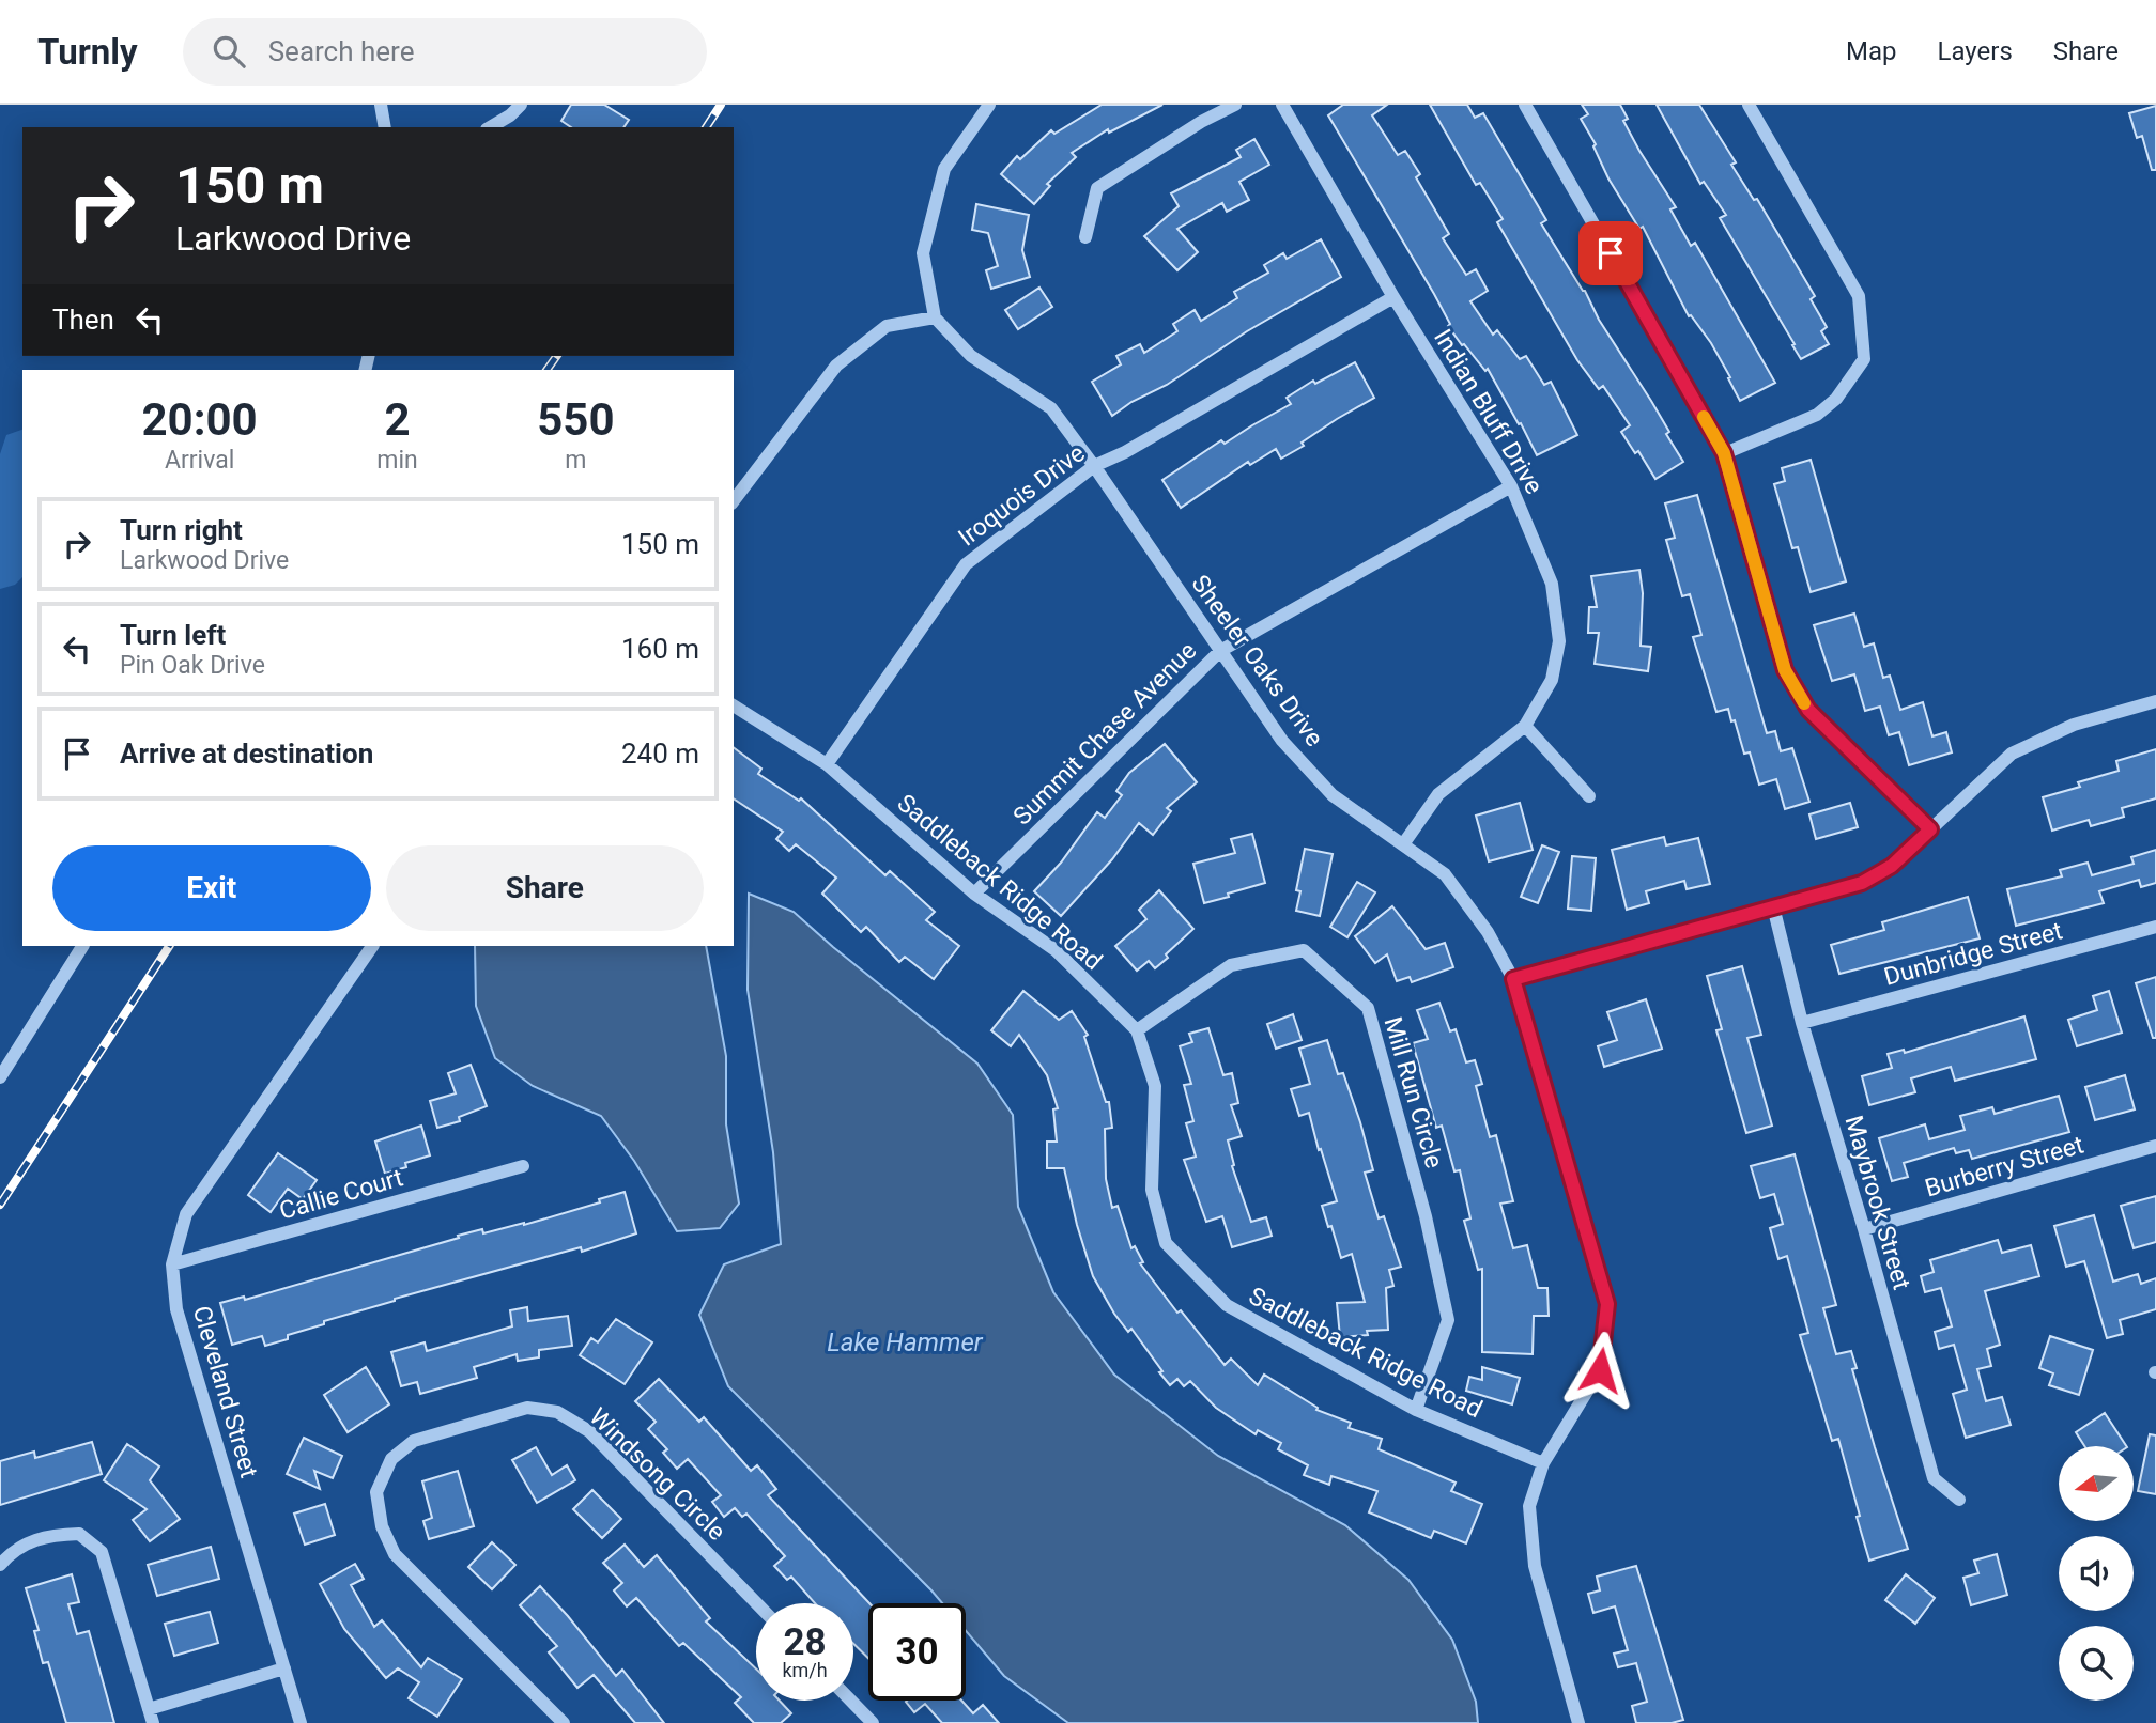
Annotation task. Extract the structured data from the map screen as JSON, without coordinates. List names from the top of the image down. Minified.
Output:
{"streets":{"street":["Indian Bluff Drive","Iroquois Drive","Sheeler Oaks Drive","Summit Chase Avenue","Saddleback Ridge Road","Dunbridge Street","Mill Run Circle","Burberry Street","Callie Court","Maybrook Street","Cleveland Street","Windsong Circle"]},"crossings":[["Indian Bluff Drive","Iroquois Drive"],["Indian Bluff Drive","Sheeler Oaks Drive"],["Indian Bluff Drive","Summit Chase Avenue"],["Iroquois Drive","Sheeler Oaks Drive"],["Iroquois Drive","Saddleback Ridge Road"],["Sheeler Oaks Drive","Summit Chase Avenue"],["Sheeler Oaks Drive","Saddleback Ridge Road"],["Summit Chase Avenue","Saddleback Ridge Road"],["Saddleback Ridge Road","Mill Run Circle"],["Dunbridge Street","Maybrook Street"],["Burberry Street","Maybrook Street"],["Callie Court","Cleveland Street"]],"water":["Lake Hammer"],"north":"left","page":{"header":"Turnly","search":"Search here","nav":["Map","Layers","Share"],"turn":["150 m","Larkwood Drive"],"then":"Then","eta":["20:00","Arrival","2","min","550","m"],"list":[{"name":"Turn right","note":"Larkwood Drive","value":"150 m"},{"name":"Turn left","note":"Pin Oak Drive","value":"160 m"},{"name":"Arrive at destination","value":"240 m"}],"buttons":["Exit","Share"],"speed":"28 km/h","limit":"30"}}
